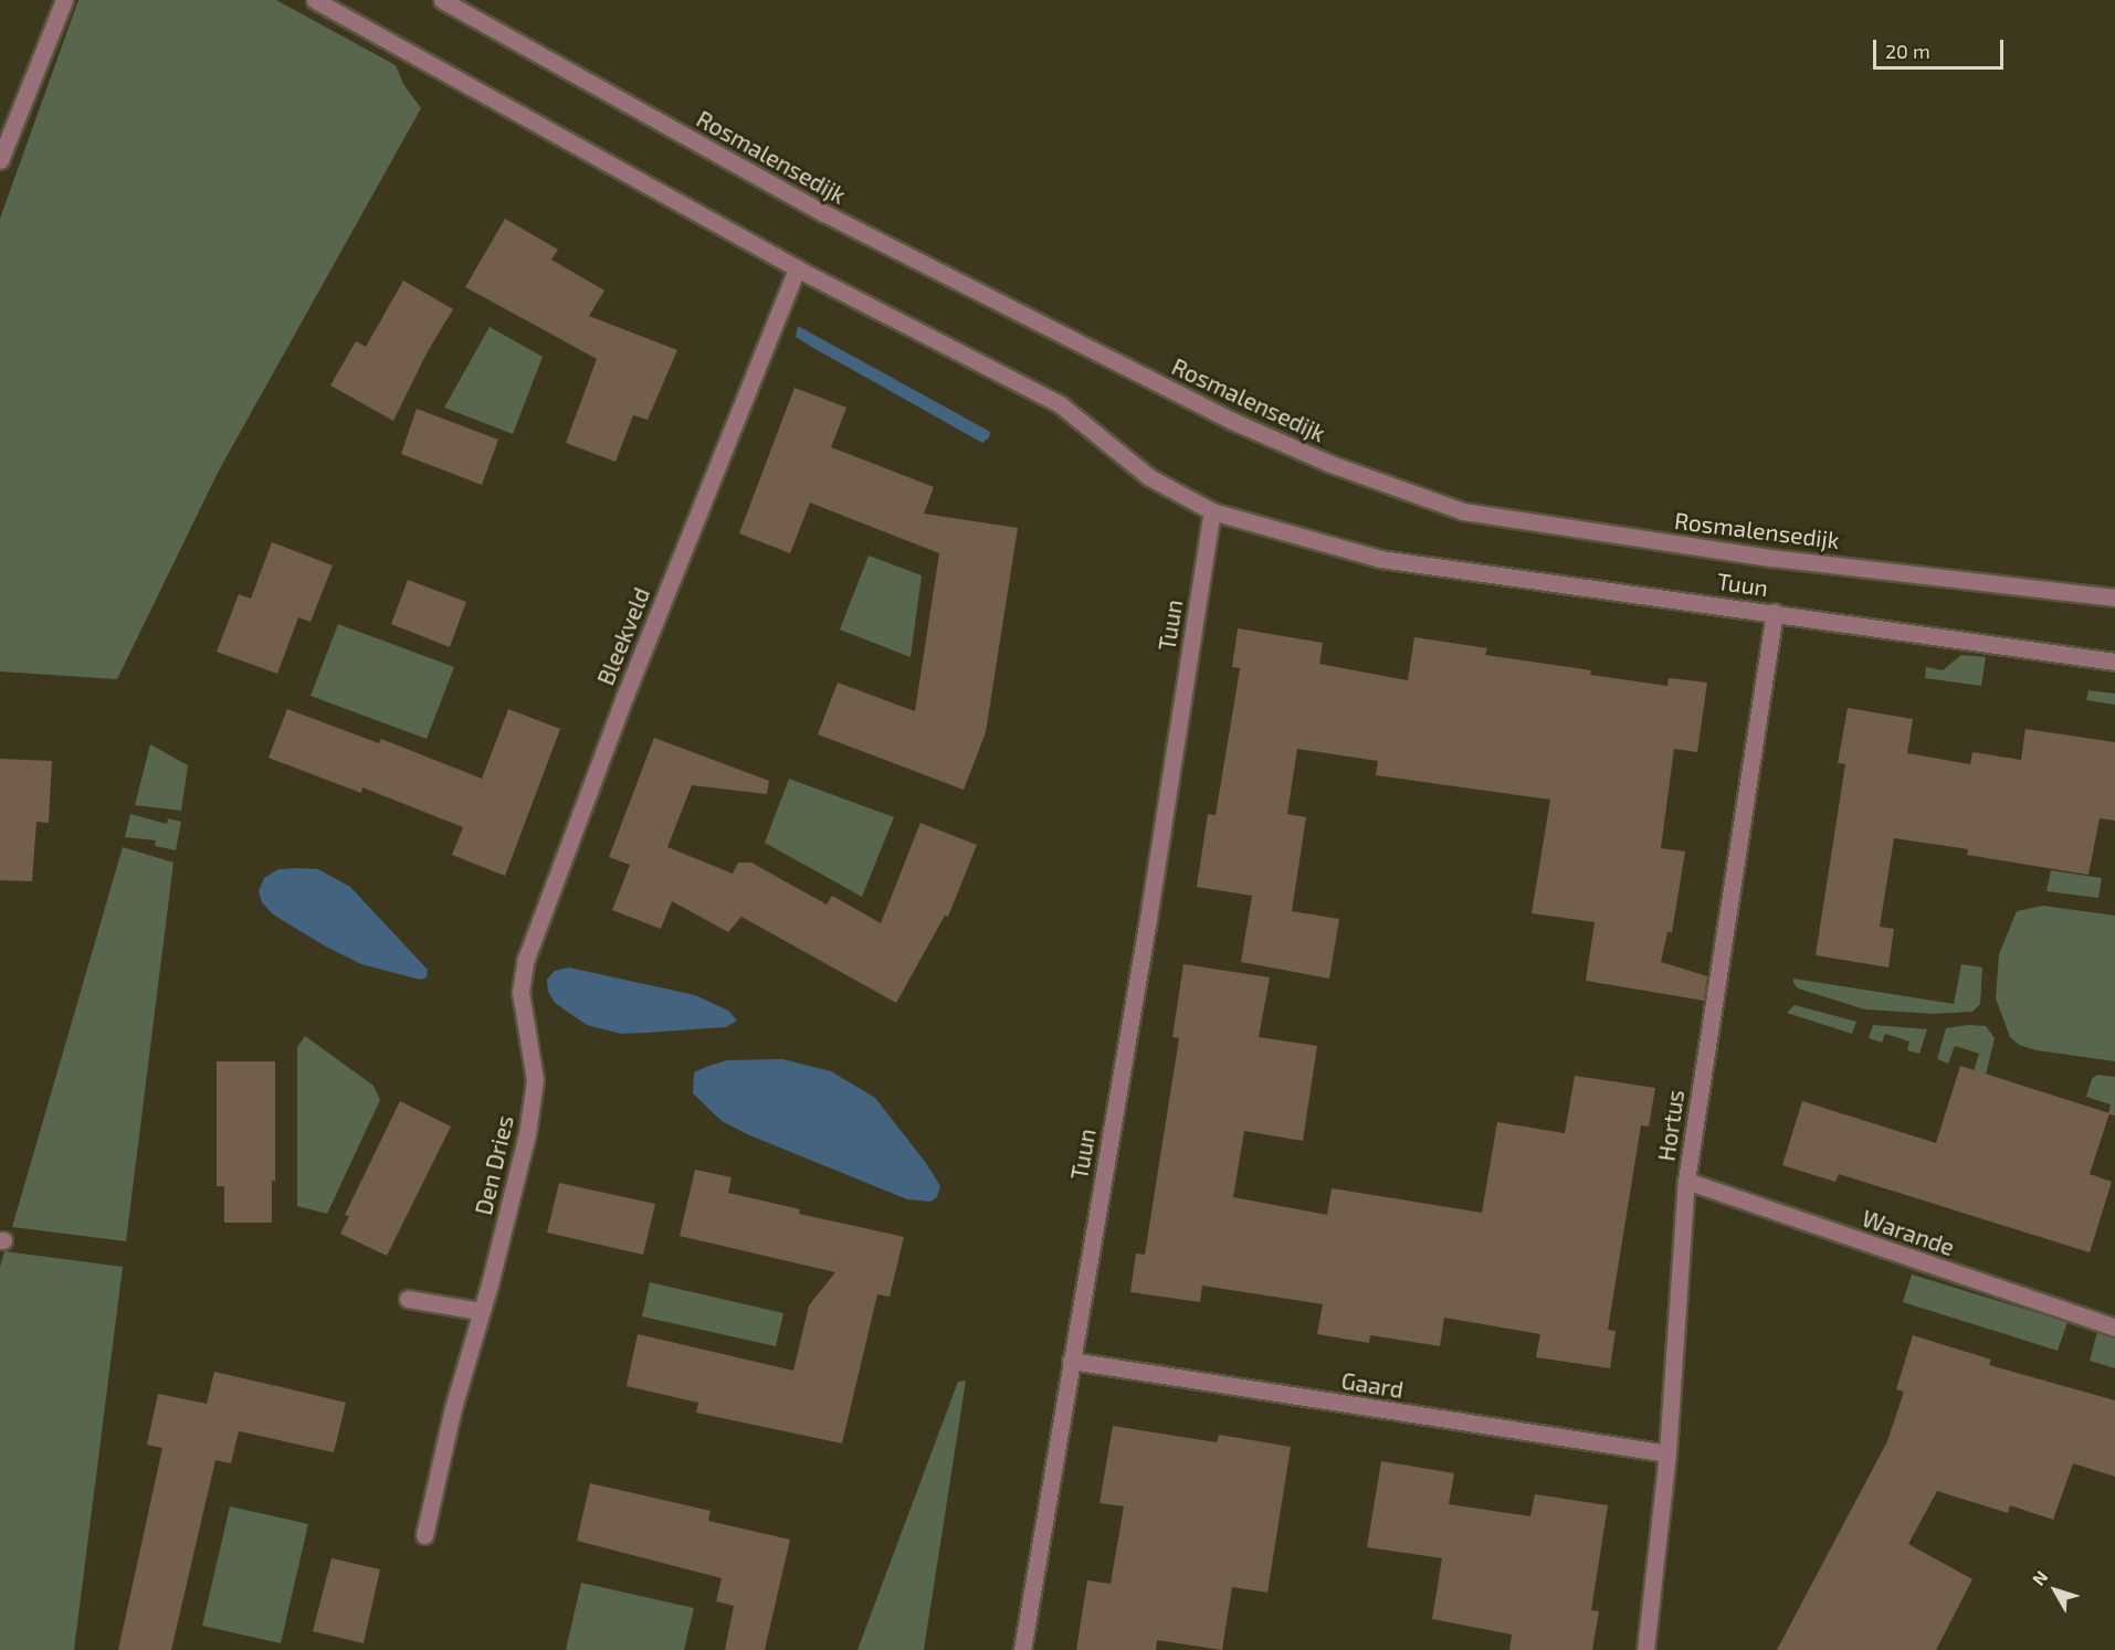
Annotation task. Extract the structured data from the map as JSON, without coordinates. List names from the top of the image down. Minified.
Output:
{"streets":{"street":["Rosmalensedijk","Tuun","Bleekveld","Hortus","Den Dries","Warande","Gaard"]},"crossings":[["Tuun","Hortus"],["Tuun","Gaard"],["Bleekveld","Den Dries"],["Hortus","Warande"],["Hortus","Gaard"]],"scale_bar":"20 m","north":"top left"}
